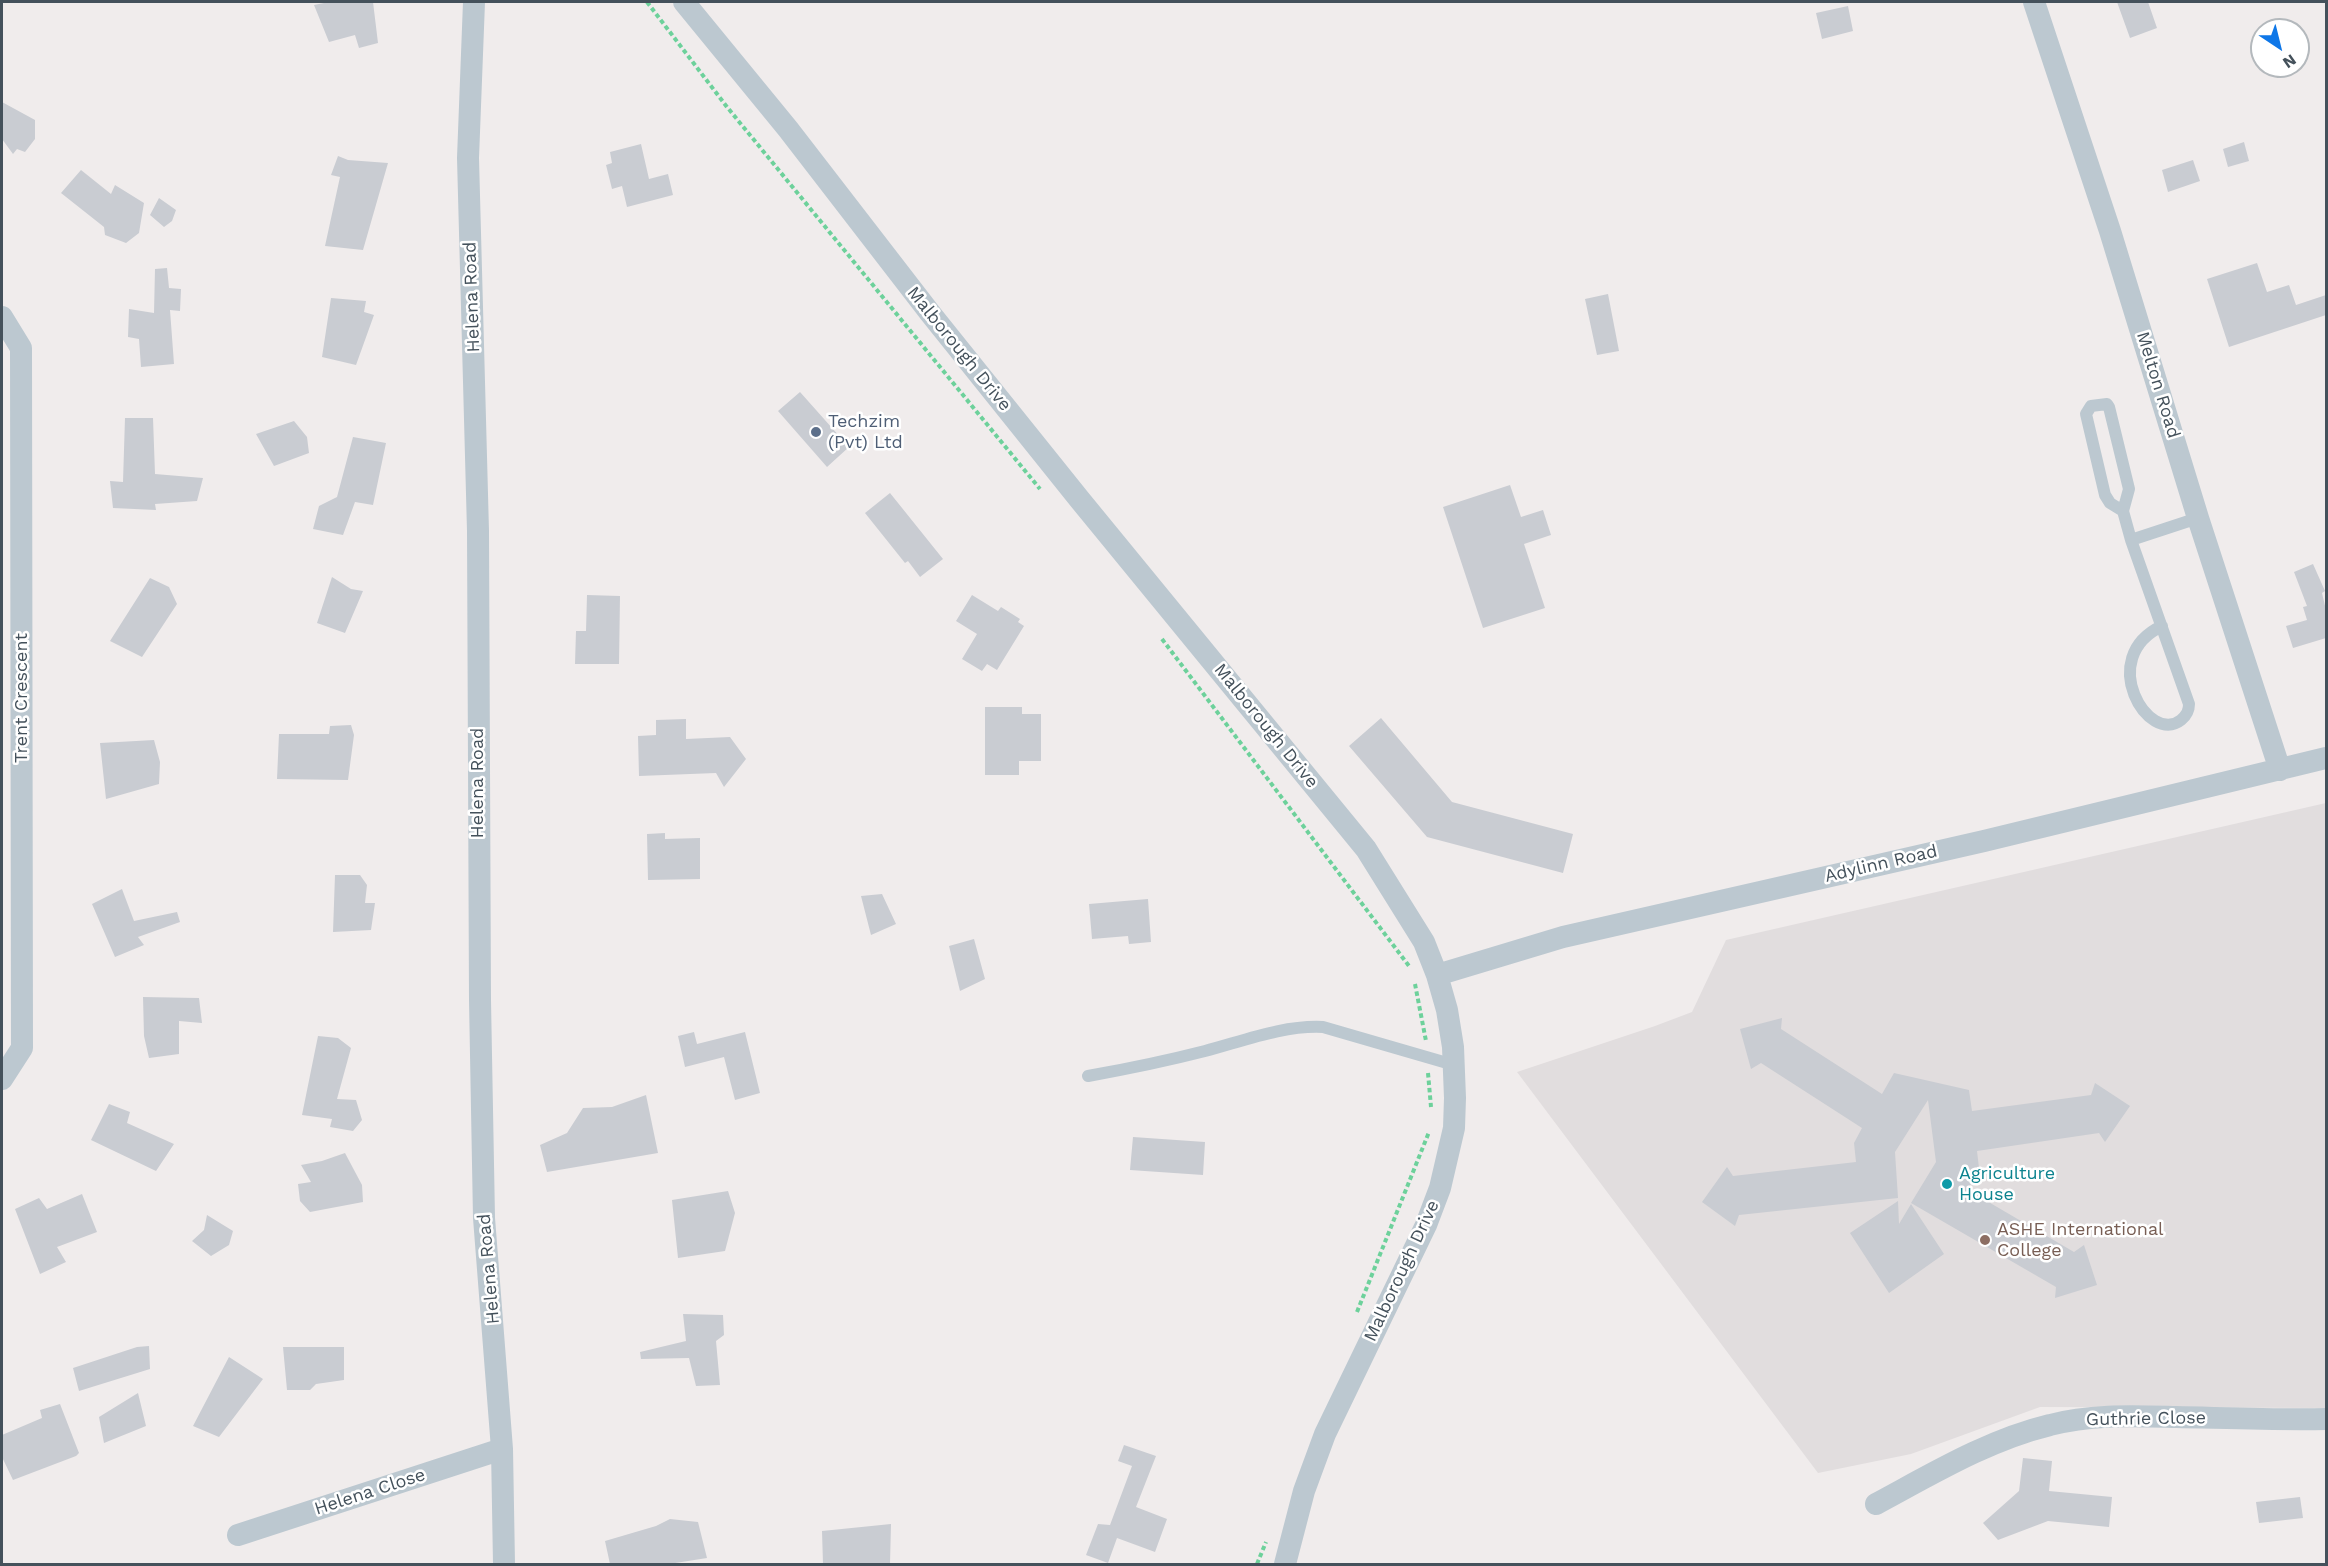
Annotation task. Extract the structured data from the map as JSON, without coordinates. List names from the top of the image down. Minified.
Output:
{"streets":{"street":["Helena Road","Malborough Drive","Melton Road","Trent Crescent","Adylinn Road","Guthrie Close","Helena Close"]},"crossings":[["Helena Road","Helena Close"],["Malborough Drive","Adylinn Road"],["Melton Road","Adylinn Road"]],"places":["Techzim (Pvt) Ltd","Agriculture House","ASHE International College"],"north":"bottom right"}
